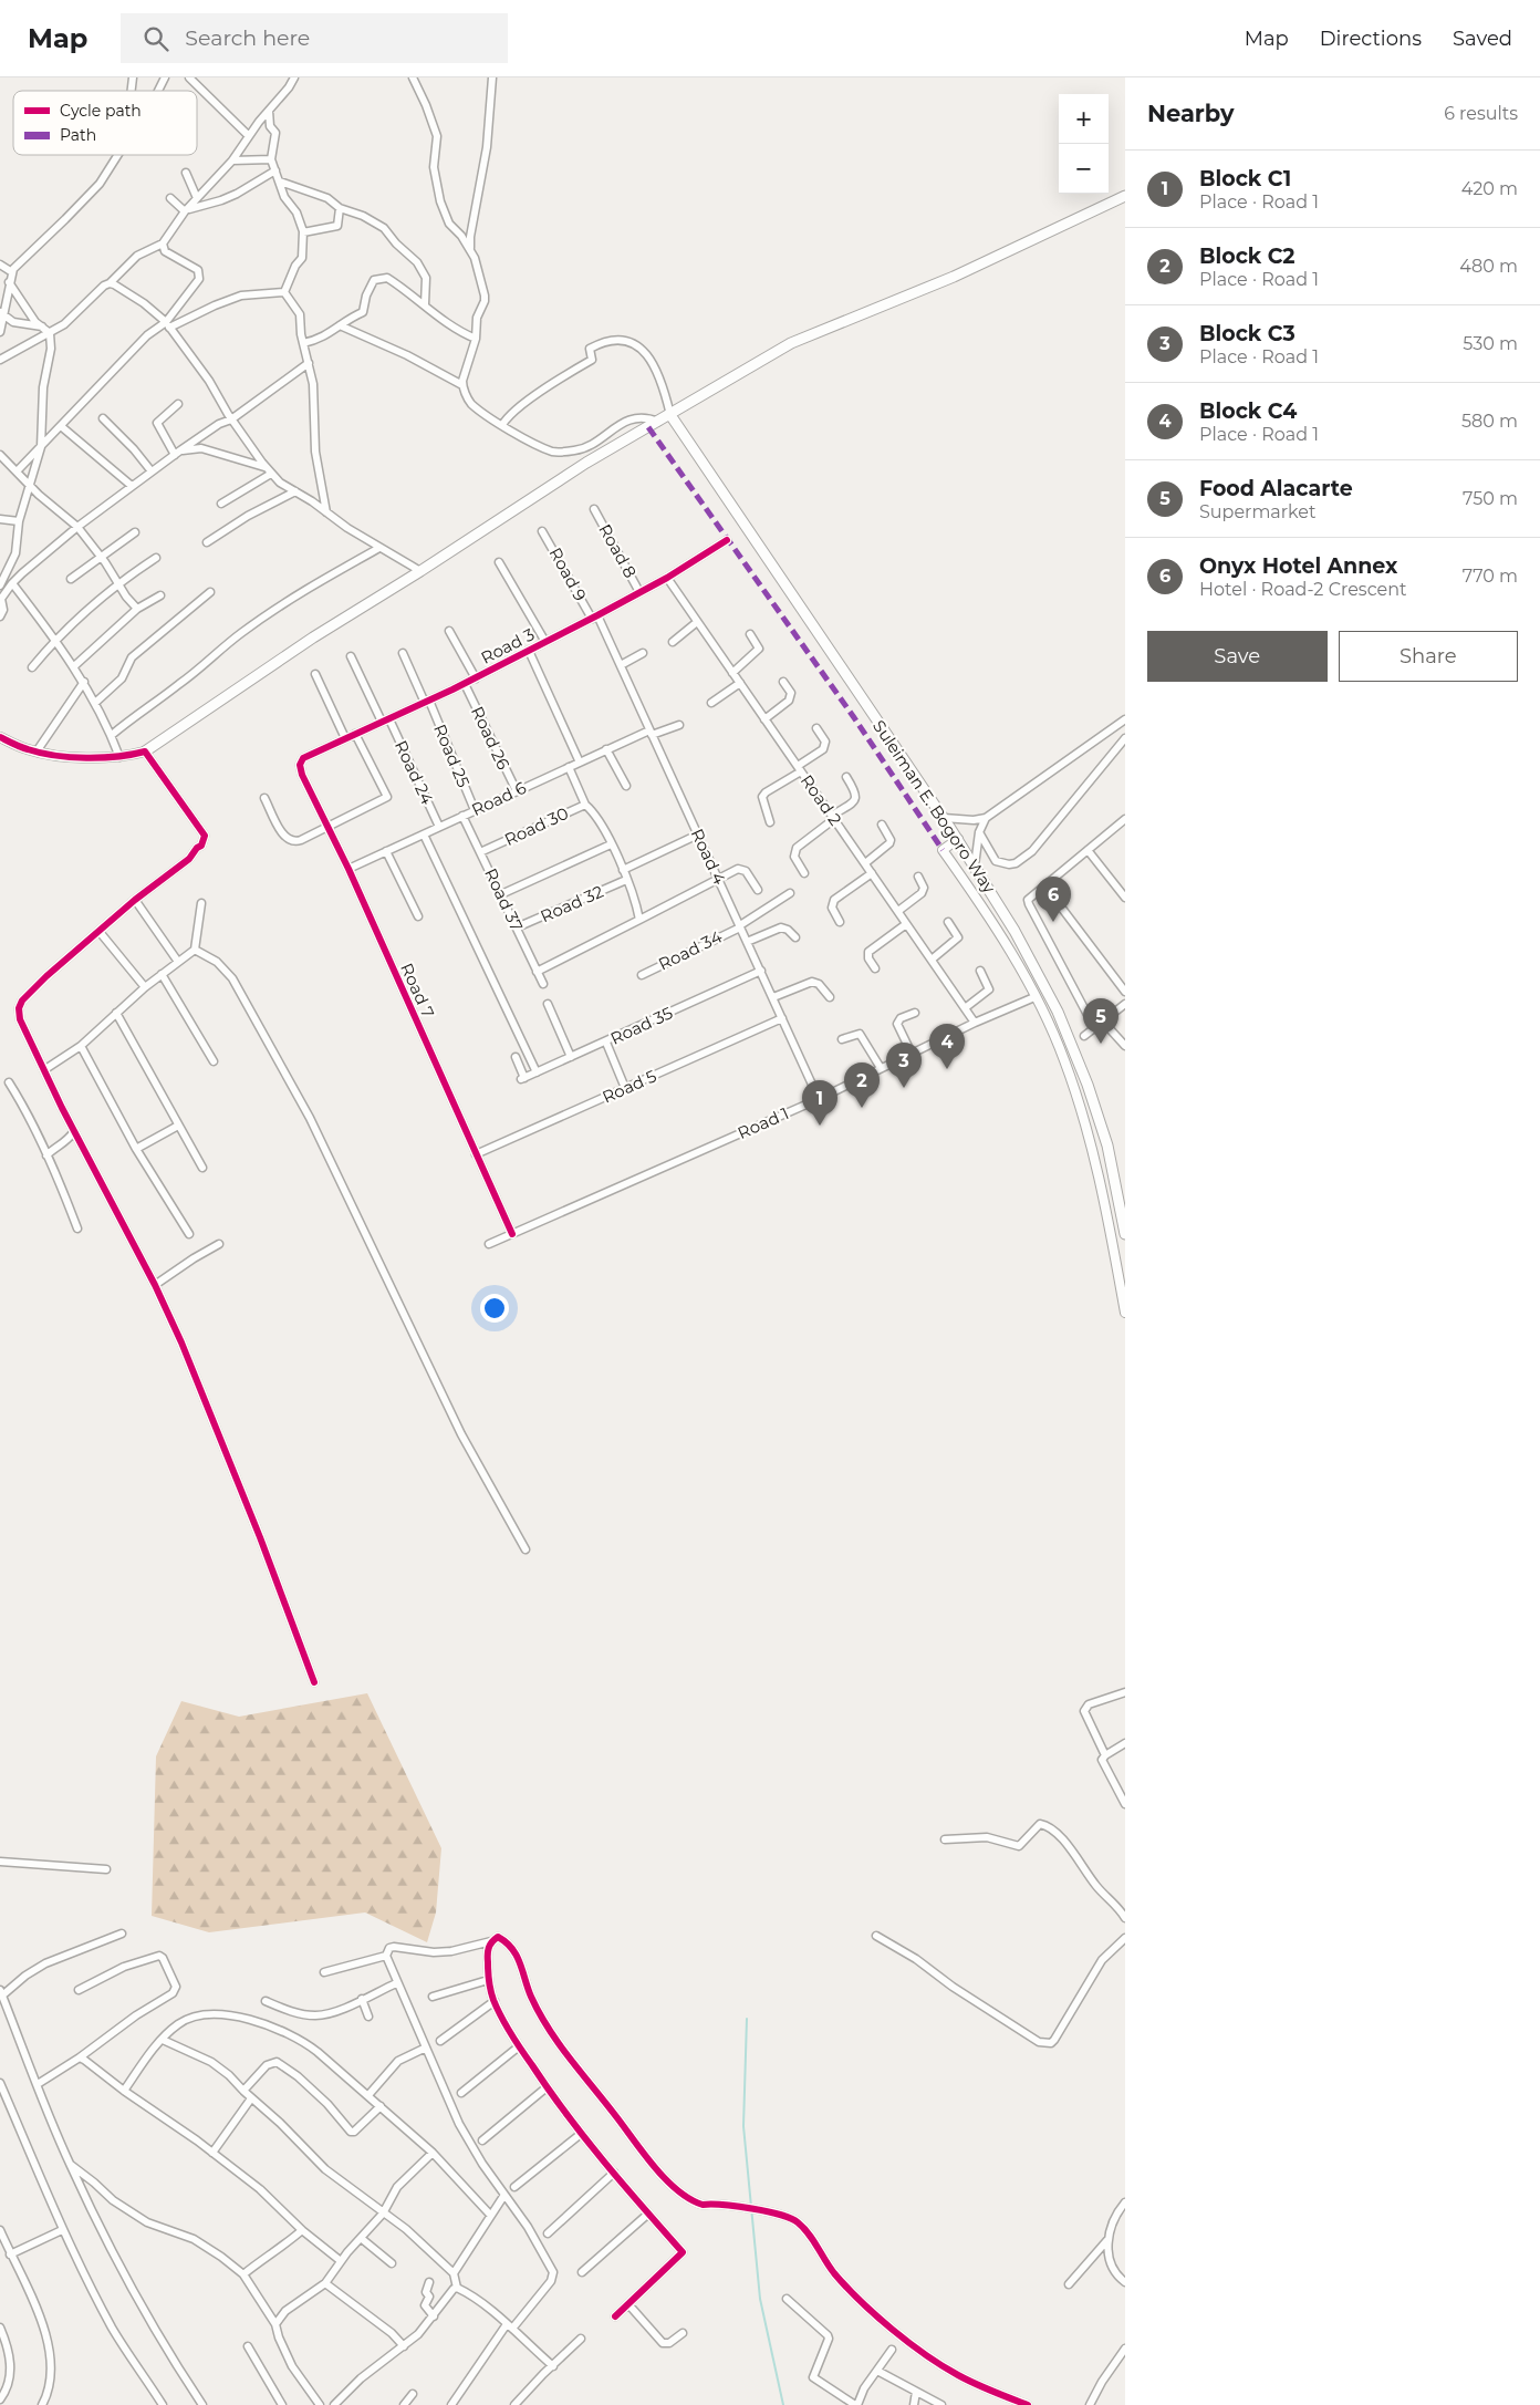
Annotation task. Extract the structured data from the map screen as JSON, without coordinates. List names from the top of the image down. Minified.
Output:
{"streets":{"main road":["Suleiman E. Bogoro Way"],"street":["Road 8","Road 9","Road 3","Road 26","Road 25","Road 24","Road 6","Road 2","Road 30","Road 4","Road 37","Road 32","Road 34","Road 7","Road 35","Road 5","Road 1"]},"crossings":[["Road 8","Road 3"],["Road 9","Road 3"],["Road 9","Road 4"],["Road 3","Road 26"],["Road 3","Road 25"],["Road 3","Road 24"],["Road 3","Road 2"],["Road 3","Road 4"],["Road 3","Road 7"],["Road 26","Road 6"],["Road 25","Road 6"],["Road 24","Road 6"],["Road 6","Road 30"],["Road 6","Road 4"],["Road 6","Road 37"],["Road 6","Road 7"],["Road 2","Road 1"],["Suleiman E. Bogoro Way","Road 1"],["Road 30","Road 37"],["Road 4","Road 34"],["Road 4","Road 35"],["Road 4","Road 5"],["Road 4","Road 1"],["Road 37","Road 32"],["Road 7","Road 5"],["Road 7","Road 1"]],"legend":["Cycle path","Path"],"page":{"header":"Map","search":"Search here","nav":["Map","Directions","Saved"],"heading":["Nearby","6 results"],"map_buttons":["+","−"],"list":[{"mark":"1","name":"Block C1","note":"Place · Road 1","value":"420 m"},{"mark":"2","name":"Block C2","note":"Place · Road 1","value":"480 m"},{"mark":"3","name":"Block C3","note":"Place · Road 1","value":"530 m"},{"mark":"4","name":"Block C4","note":"Place · Road 1","value":"580 m"},{"mark":"5","name":"Food Alacarte","note":"Supermarket","value":"750 m"},{"mark":"6","name":"Onyx Hotel Annex","note":"Hotel · Road-2 Crescent","value":"770 m"}],"buttons":["Save","Share"],"pins":["6","5","4","3","2","1"]}}
